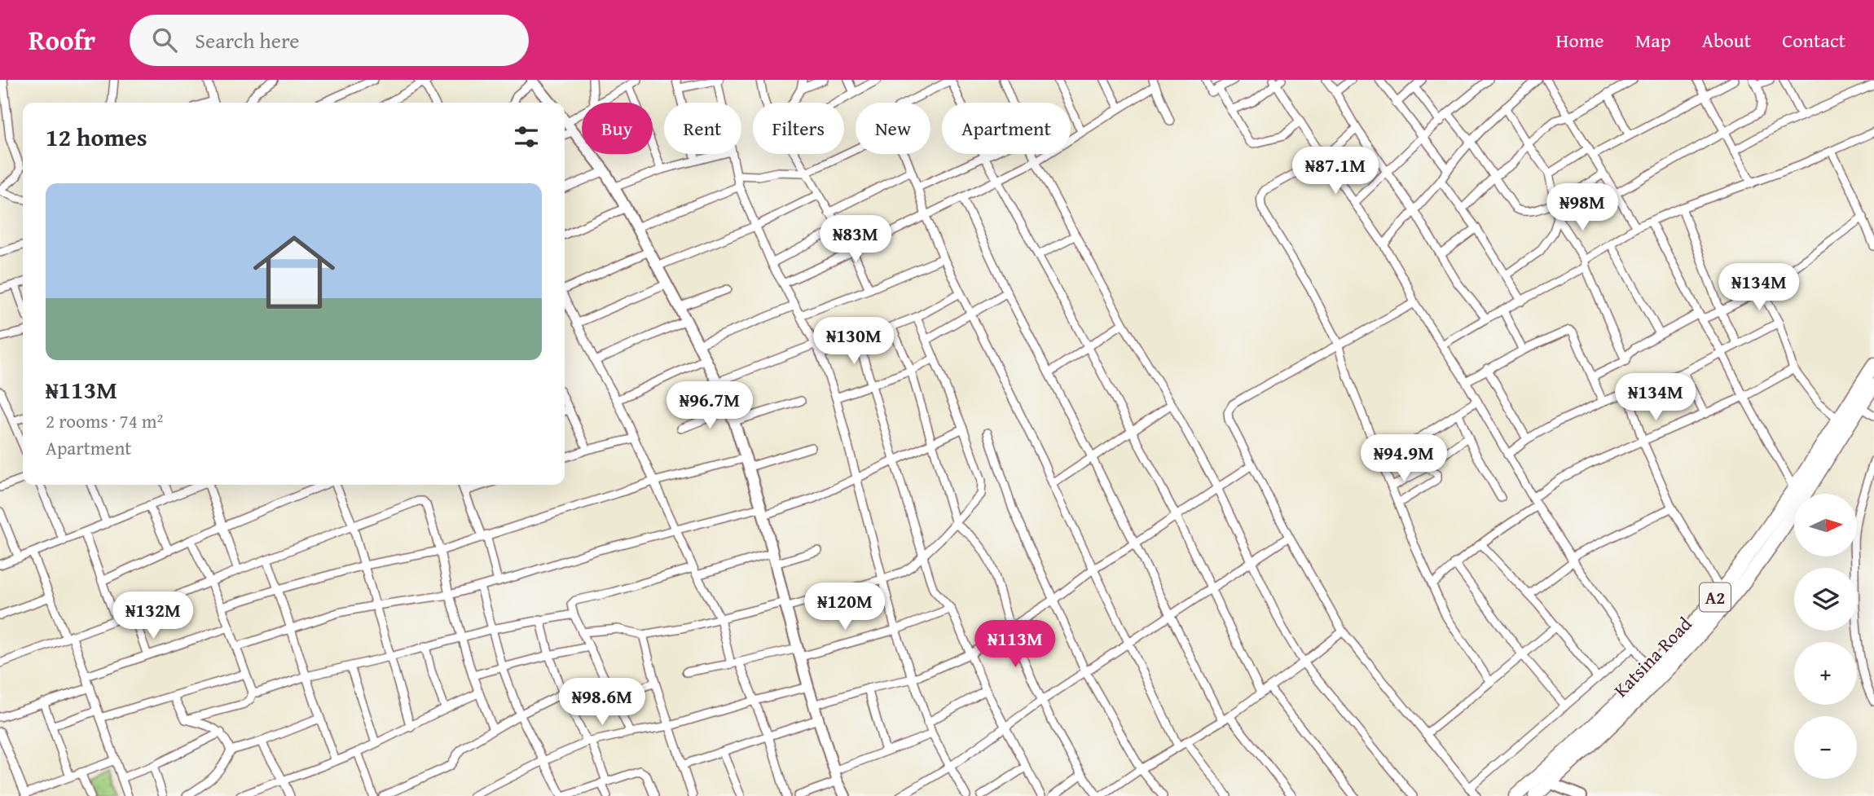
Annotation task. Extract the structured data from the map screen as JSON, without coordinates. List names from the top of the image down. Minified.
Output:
{"streets":{"highway":["A2","Katsina Road"]},"crossings":[["A2","Katsina Road"]],"north":"right","page":{"header":"Roofr","search":"Search here","nav":["Home","Map","About","Contact"],"chip":["Buy","Rent","Filters","New","Apartment"],"heading":"12 homes","price":["₦87.1M","₦98M","₦83M","₦134M","₦130M","₦134M","₦96.7M","₦94.9M","₦120M","₦132M","₦113M","₦98.6M"],"list":[{"name":"₦113M","note":"2 rooms · 74 m² · Apartment"}],"map_buttons":["+","−"]}}
